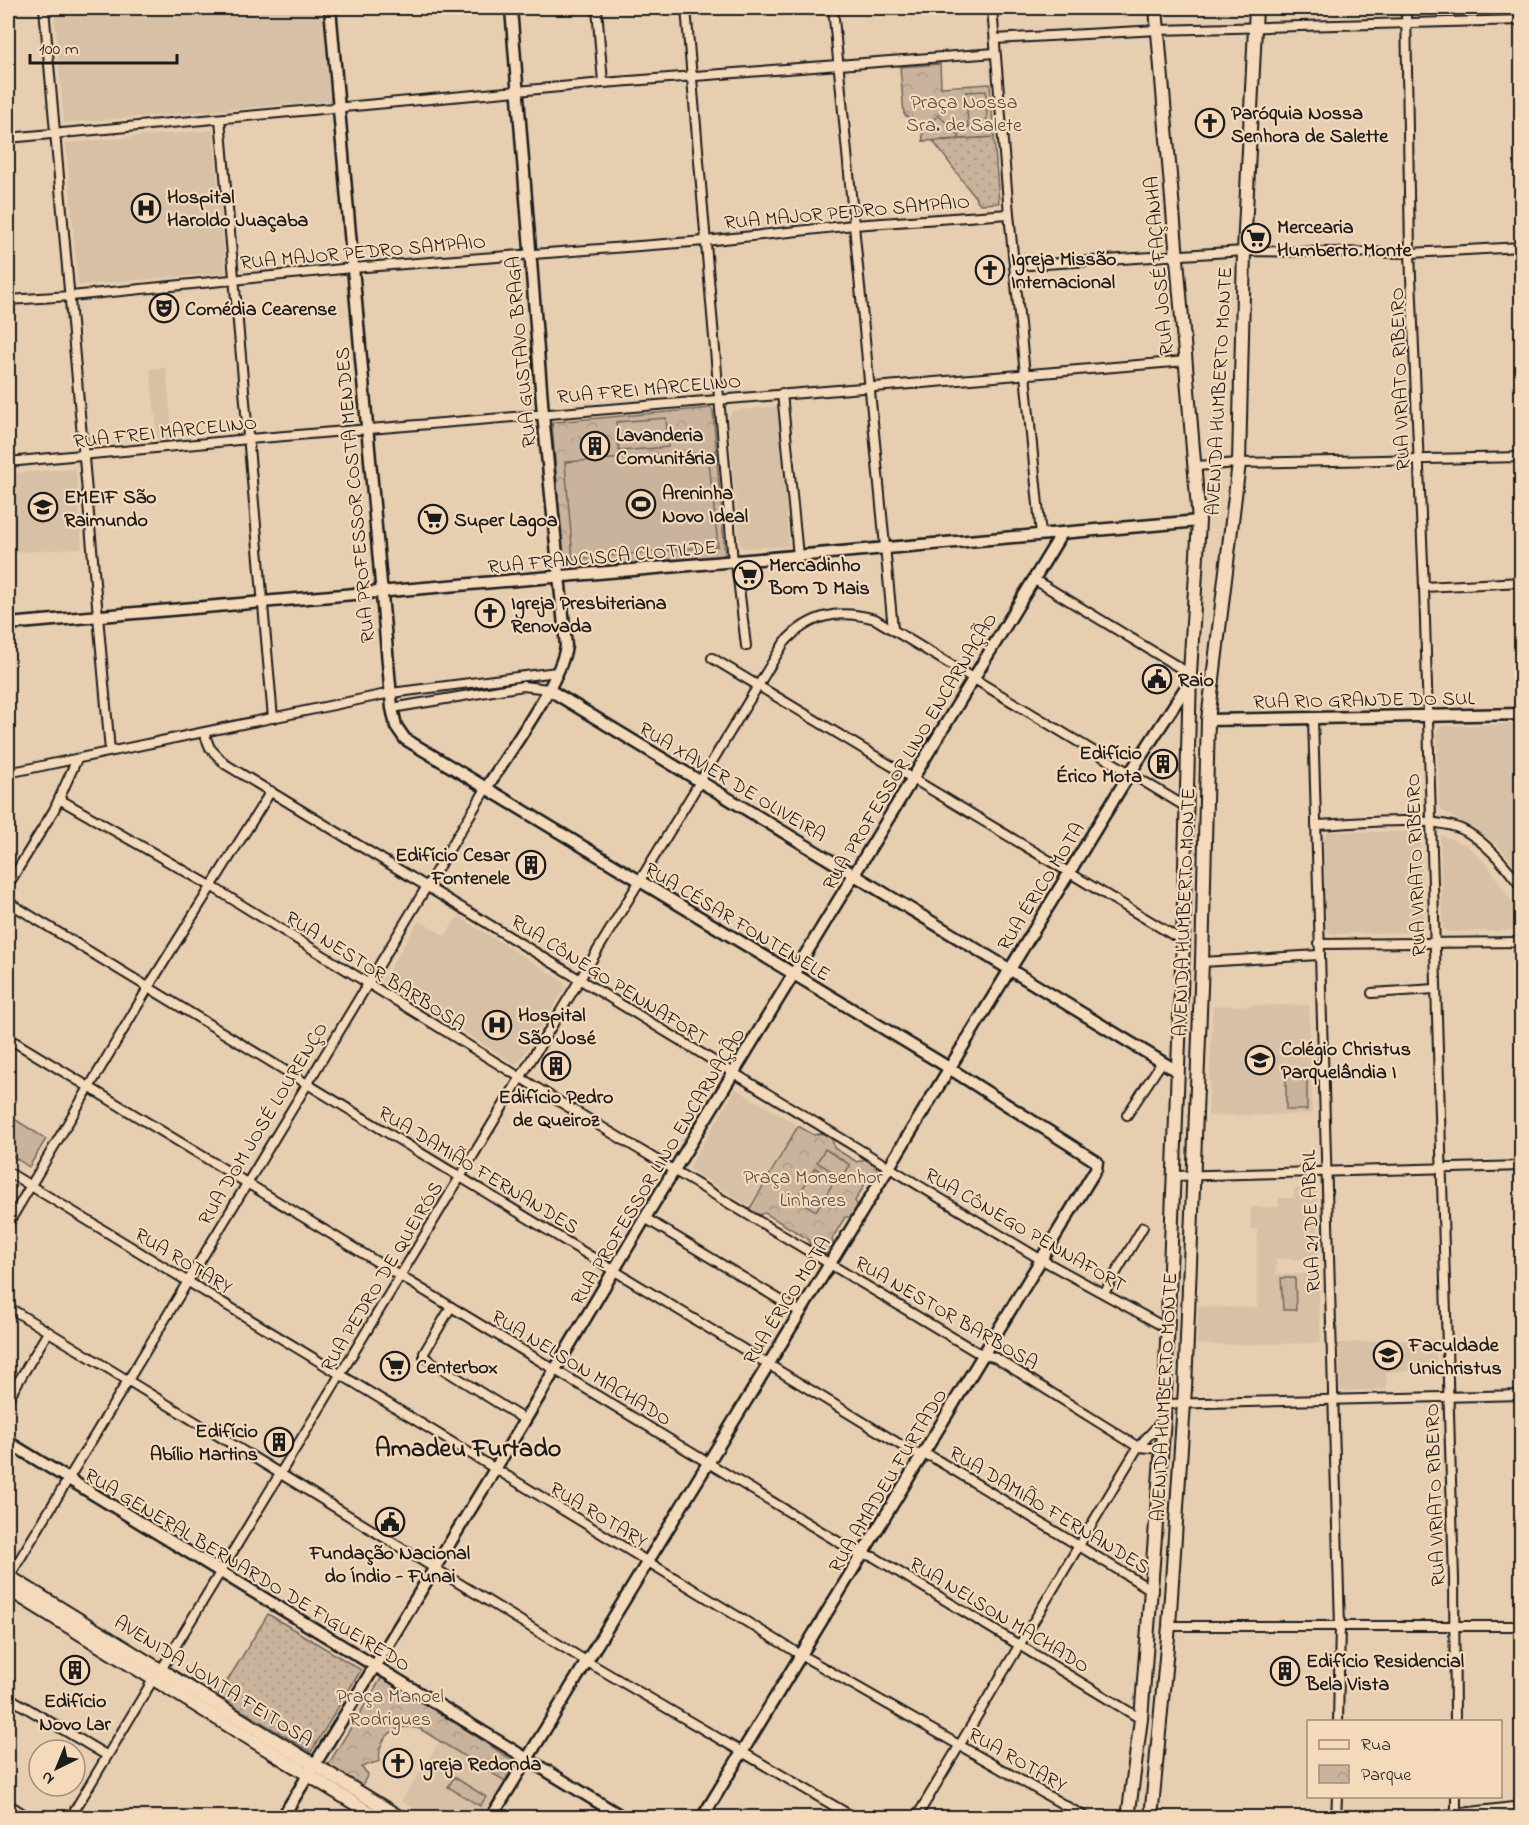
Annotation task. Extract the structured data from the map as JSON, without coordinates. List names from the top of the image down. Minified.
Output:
{"streets":{"main road":["RUA JOSÉ FAÇANHA","AVENIDA HUMBERTO MONTE","AVENIDA JOVITA FEITOSA"],"street":["RUA MAJOR PEDRO SAMPAIO","RUA GUSTAVO BRAGA","RUA VIRIATO RIBEIRO","RUA FREI MARCELINO","RUA PROFESSOR COSTA MENDES","RUA FRANCISCA CLOTILDE","RUA RIO GRANDE DO SUL","RUA PROFESSOR LINO ENCARNAÇÃO","RUA XAVIER DE OLIVEIRA","RUA ÉRICO MOTA","RUA CÉSAR FONTENELE","RUA NESTOR BARBOSA","RUA CÔNEGO PENNAFORT","RUA DOM JOSÉ LOURENÇO","RUA DAMIÃO FERNANDES","RUA 21 DE ABRIL","RUA ROTARY","RUA PEDRO DE QUEIRÓS","RUA NELSON MACHADO","RUA AMADEU FURTADO","RUA GENERAL BERNARDO DE FIGUEIREDO"]},"crossings":[["RUA MAJOR PEDRO SAMPAIO","RUA GUSTAVO BRAGA"],["RUA MAJOR PEDRO SAMPAIO","RUA PROFESSOR COSTA MENDES"],["RUA JOSÉ FAÇANHA","RUA FREI MARCELINO"],["RUA JOSÉ FAÇANHA","AVENIDA HUMBERTO MONTE"],["RUA JOSÉ FAÇANHA","RUA FRANCISCA CLOTILDE"],["RUA GUSTAVO BRAGA","RUA FREI MARCELINO"],["RUA GUSTAVO BRAGA","RUA FRANCISCA CLOTILDE"],["RUA GUSTAVO BRAGA","RUA XAVIER DE OLIVEIRA"],["RUA GUSTAVO BRAGA","RUA DOM JOSÉ LOURENÇO"],["RUA VIRIATO RIBEIRO","RUA RIO GRANDE DO SUL"],["RUA FREI MARCELINO","RUA PROFESSOR COSTA MENDES"],["AVENIDA HUMBERTO MONTE","RUA FRANCISCA CLOTILDE"],["AVENIDA HUMBERTO MONTE","RUA RIO GRANDE DO SUL"],["AVENIDA HUMBERTO MONTE","RUA XAVIER DE OLIVEIRA"],["AVENIDA HUMBERTO MONTE","RUA ÉRICO MOTA"],["AVENIDA HUMBERTO MONTE","RUA NESTOR BARBOSA"],["AVENIDA HUMBERTO MONTE","RUA CÔNEGO PENNAFORT"],["AVENIDA HUMBERTO MONTE","RUA DAMIÃO FERNANDES"],["AVENIDA HUMBERTO MONTE","RUA PEDRO DE QUEIRÓS"],["AVENIDA HUMBERTO MONTE","RUA NELSON MACHADO"],["RUA PROFESSOR COSTA MENDES","RUA FRANCISCA CLOTILDE"],["RUA PROFESSOR COSTA MENDES","RUA CÉSAR FONTENELE"],["RUA FRANCISCA CLOTILDE","RUA PROFESSOR LINO ENCARNAÇÃO"],["RUA RIO GRANDE DO SUL","RUA 21 DE ABRIL"],["RUA PROFESSOR LINO ENCARNAÇÃO","RUA XAVIER DE OLIVEIRA"],["RUA PROFESSOR LINO ENCARNAÇÃO","RUA CÉSAR FONTENELE"],["RUA PROFESSOR LINO ENCARNAÇÃO","RUA NESTOR BARBOSA"],["RUA PROFESSOR LINO ENCARNAÇÃO","RUA CÔNEGO PENNAFORT"],["RUA PROFESSOR LINO ENCARNAÇÃO","RUA DAMIÃO FERNANDES"],["RUA PROFESSOR LINO ENCARNAÇÃO","RUA ROTARY"],["RUA PROFESSOR LINO ENCARNAÇÃO","RUA PEDRO DE QUEIRÓS"],["RUA PROFESSOR LINO ENCARNAÇÃO","RUA NELSON MACHADO"],["RUA PROFESSOR LINO ENCARNAÇÃO","RUA GENERAL BERNARDO DE FIGUEIREDO"],["RUA PROFESSOR LINO ENCARNAÇÃO","AVENIDA JOVITA FEITOSA"],["RUA XAVIER DE OLIVEIRA","RUA ÉRICO MOTA"],["RUA XAVIER DE OLIVEIRA","RUA DOM JOSÉ LOURENÇO"],["RUA XAVIER DE OLIVEIRA","RUA PEDRO DE QUEIRÓS"],["RUA ÉRICO MOTA","RUA CÉSAR FONTENELE"],["RUA ÉRICO MOTA","RUA NESTOR BARBOSA"],["RUA ÉRICO MOTA","RUA CÔNEGO PENNAFORT"],["RUA ÉRICO MOTA","RUA DAMIÃO FERNANDES"],["RUA ÉRICO MOTA","RUA ROTARY"],["RUA ÉRICO MOTA","RUA PEDRO DE QUEIRÓS"],["RUA ÉRICO MOTA","RUA NELSON MACHADO"],["RUA ÉRICO MOTA","RUA GENERAL BERNARDO DE FIGUEIREDO"],["RUA CÉSAR FONTENELE","RUA DOM JOSÉ LOURENÇO"],["RUA CÉSAR FONTENELE","RUA PEDRO DE QUEIRÓS"],["RUA CÉSAR FONTENELE","RUA AMADEU FURTADO"],["RUA NESTOR BARBOSA","RUA DOM JOSÉ LOURENÇO"],["RUA NESTOR BARBOSA","RUA PEDRO DE QUEIRÓS"],["RUA NESTOR BARBOSA","RUA AMADEU FURTADO"],["RUA CÔNEGO PENNAFORT","RUA DOM JOSÉ LOURENÇO"],["RUA CÔNEGO PENNAFORT","RUA PEDRO DE QUEIRÓS"],["RUA CÔNEGO PENNAFORT","RUA AMADEU FURTADO"],["RUA DOM JOSÉ LOURENÇO","RUA DAMIÃO FERNANDES"],["RUA DOM JOSÉ LOURENÇO","RUA ROTARY"],["RUA DOM JOSÉ LOURENÇO","RUA NELSON MACHADO"],["RUA DOM JOSÉ LOURENÇO","RUA GENERAL BERNARDO DE FIGUEIREDO"],["RUA DOM JOSÉ LOURENÇO","AVENIDA JOVITA FEITOSA"],["RUA DAMIÃO FERNANDES","RUA PEDRO DE QUEIRÓS"],["RUA DAMIÃO FERNANDES","RUA AMADEU FURTADO"],["RUA ROTARY","RUA PEDRO DE QUEIRÓS"],["RUA ROTARY","RUA AMADEU FURTADO"],["RUA PEDRO DE QUEIRÓS","RUA NELSON MACHADO"],["RUA PEDRO DE QUEIRÓS","RUA GENERAL BERNARDO DE FIGUEIREDO"],["RUA PEDRO DE QUEIRÓS","AVENIDA JOVITA FEITOSA"],["RUA NELSON MACHADO","RUA AMADEU FURTADO"]],"districts":["Amadeu Furtado"],"parks":["Praça Nossa Sra. de Salete","Praça Monsenhor Linhares","Praça Manoel Rodrigues"],"places":{"church":["Paróquia Nossa Senhora de Salette","Igreja Missão Internacional","Igreja Presbiteriana Renovada","Igreja Redonda"],"hospital":["Hospital Haroldo Juaçaba","Hospital São José"],"supermarket":["Mercearia Humberto Monte","Super Lagoa","Mercadinho Bom D Mais","Centerbox"],"theatre":["Comédia Cearense"],"building":["Lavanderia Comunitária","Edifício Érico Mota","Edifício Cesar Fontenele","Edifício Pedro de Queiroz","Edifício Abílio Martins","Edifício Novo Lar","Edifício Residencial Bela Vista"],"sports":["Areninha Novo Ideal"],"school or university":["EMEIF São Raimundo","Colégio Christus Parquelândia I","Faculdade Unichristus"],"public building":["Raio","Fundação Nacional do Índio - Funai"]},"legend":["Rua","Parque"],"scale_bar":"100 m","north":"bottom left"}
